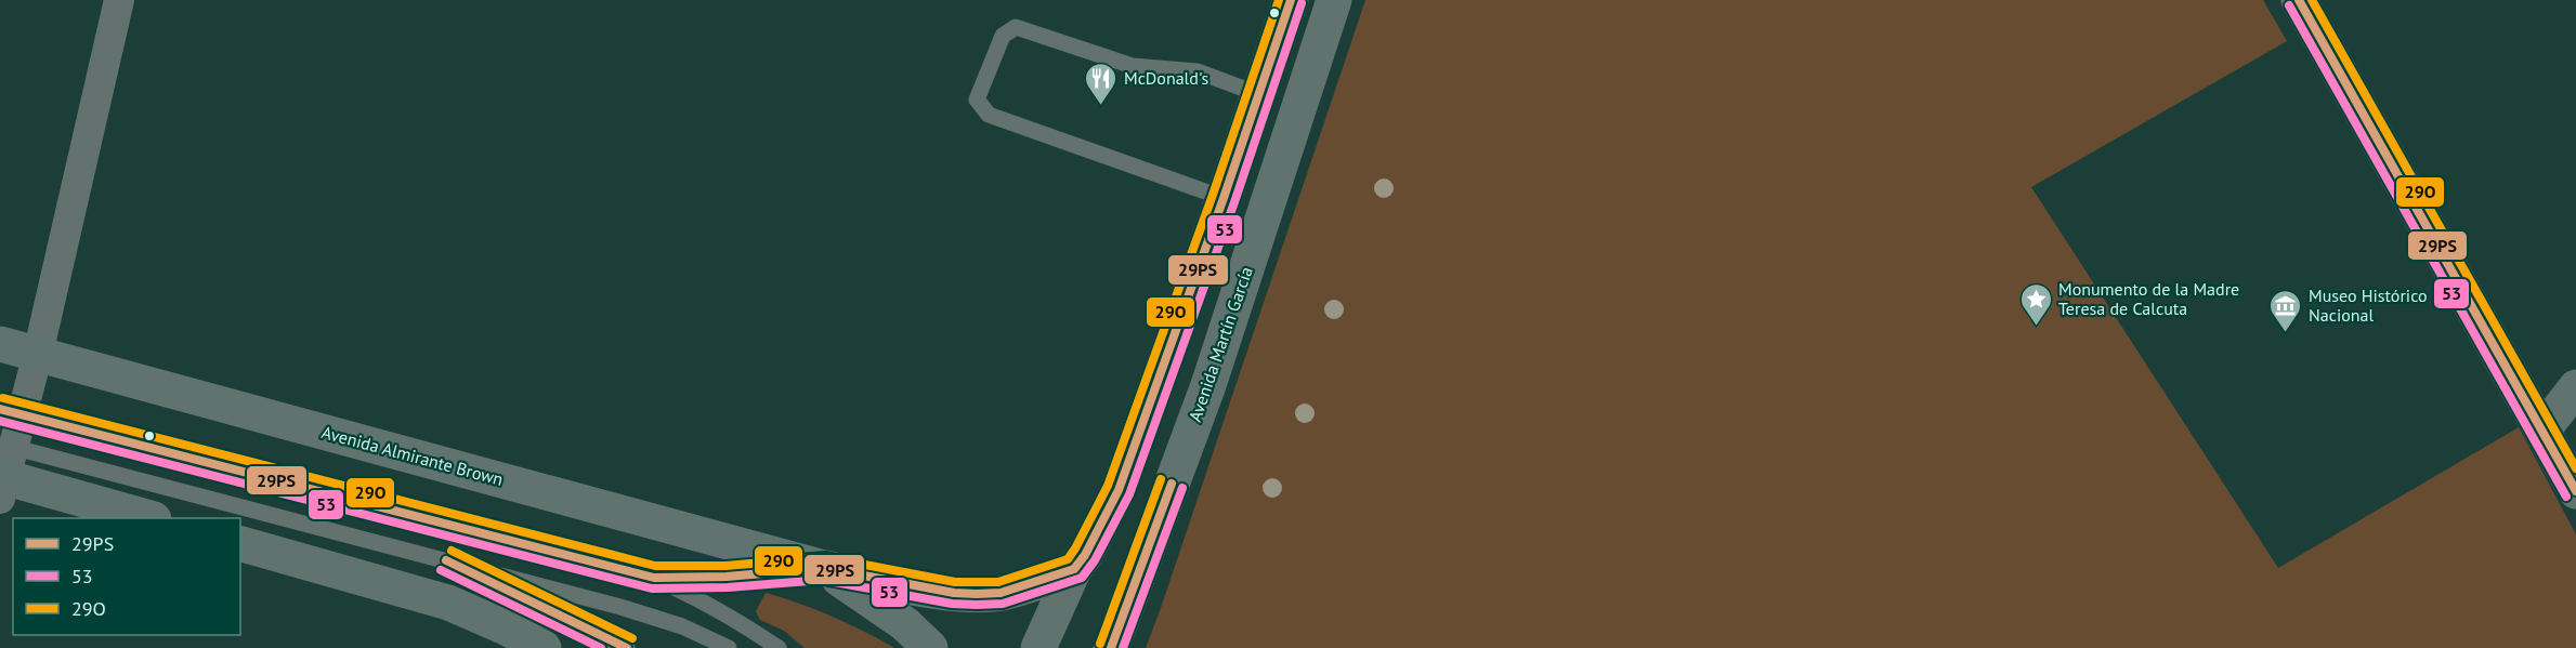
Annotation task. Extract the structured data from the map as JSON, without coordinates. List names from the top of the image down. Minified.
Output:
{"streets":{"main road":["Avenida Martín García","Avenida Almirante Brown"]},"places":{"restaurant":["McDonald's"],"place":["Monumento de la Madre Teresa de Calcuta"],"museum":["Museo Histórico Nacional"]},"lines":["transit line 29PS","transit line 29O","transit line 53"],"legend":["29PS","53","29O"]}
